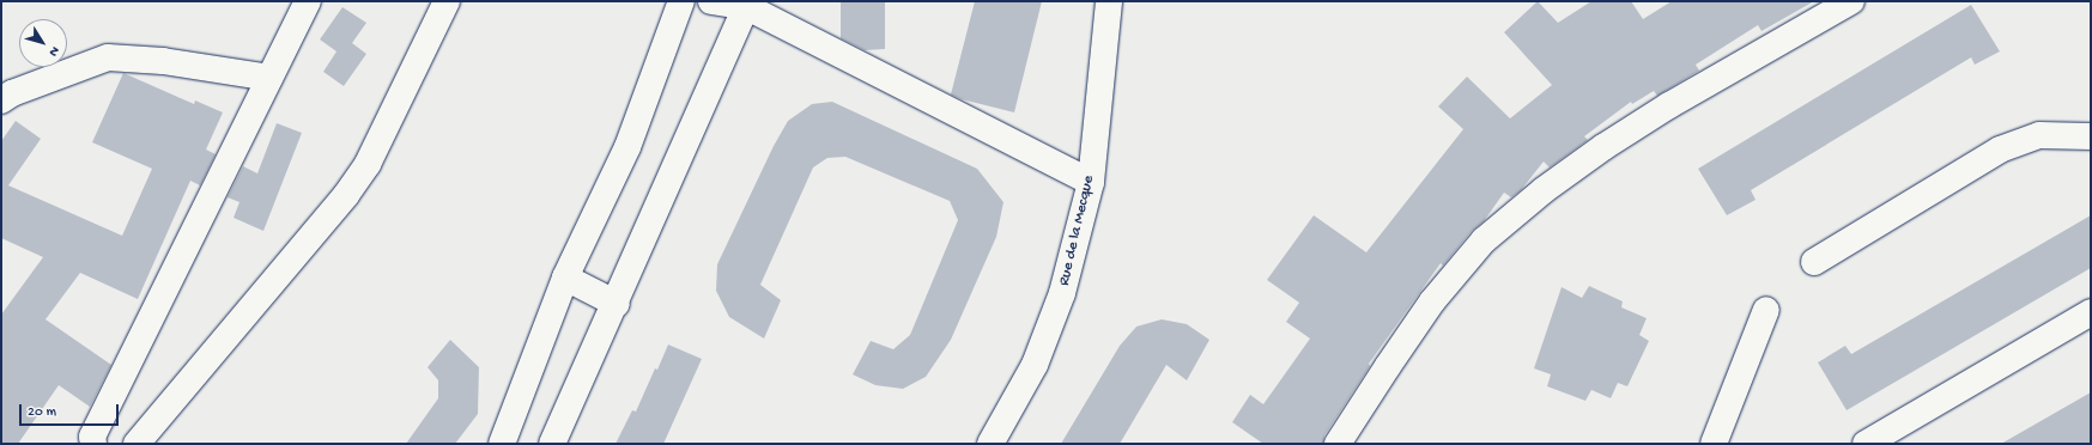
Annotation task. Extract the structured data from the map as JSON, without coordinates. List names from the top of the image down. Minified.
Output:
{"streets":{"street":["Rue de la Mecque"]},"scale_bar":"20 m","north":"bottom right"}
